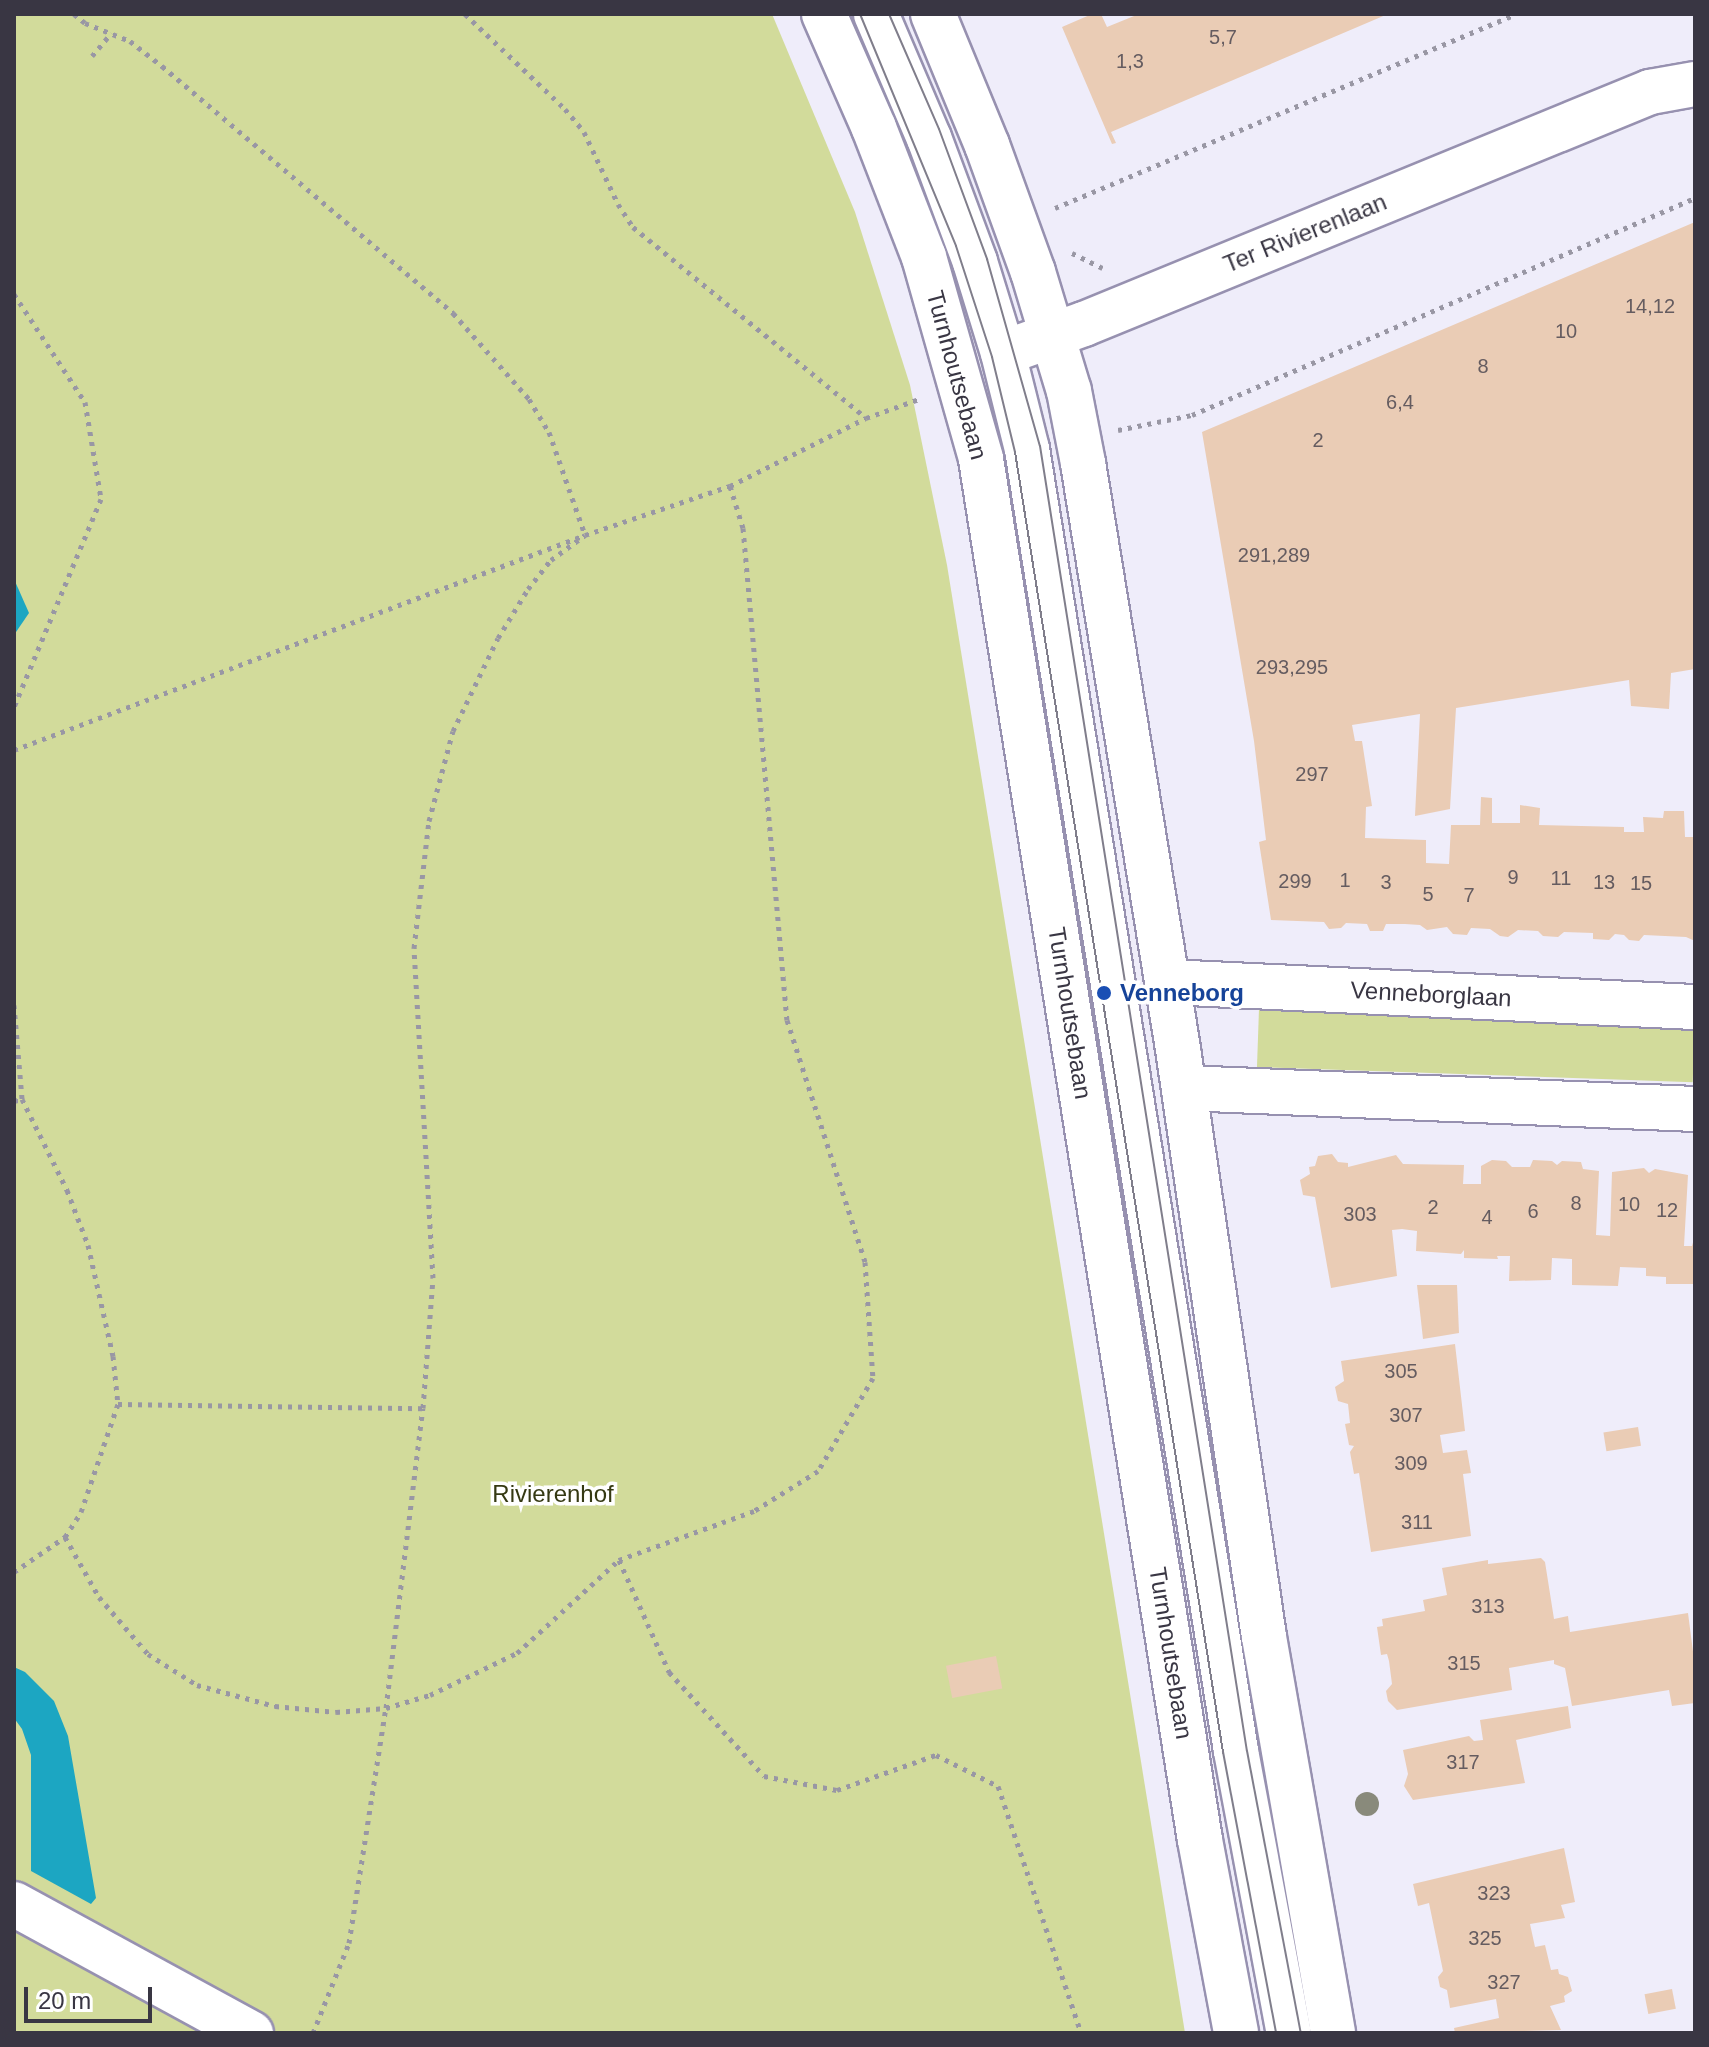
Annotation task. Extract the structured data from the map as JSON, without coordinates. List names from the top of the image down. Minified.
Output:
{"streets":{"main road":["Ter Rivierenlaan","Turnhoutsebaan","Venneborglaan"]},"crossings":[["Ter Rivierenlaan","Turnhoutsebaan"]],"parks":["Rivierenhof"],"places":["Venneborg"],"house_numbers":["5,7","1,3","14,12","10","8","6,4","2","291,289","293,295","297","9","11","1","299","3","13","15","5","7","8","10","2","12","6","303","4","305","307","309","311","313","315","317","323","325","327"],"scale_bar":"20 m"}
